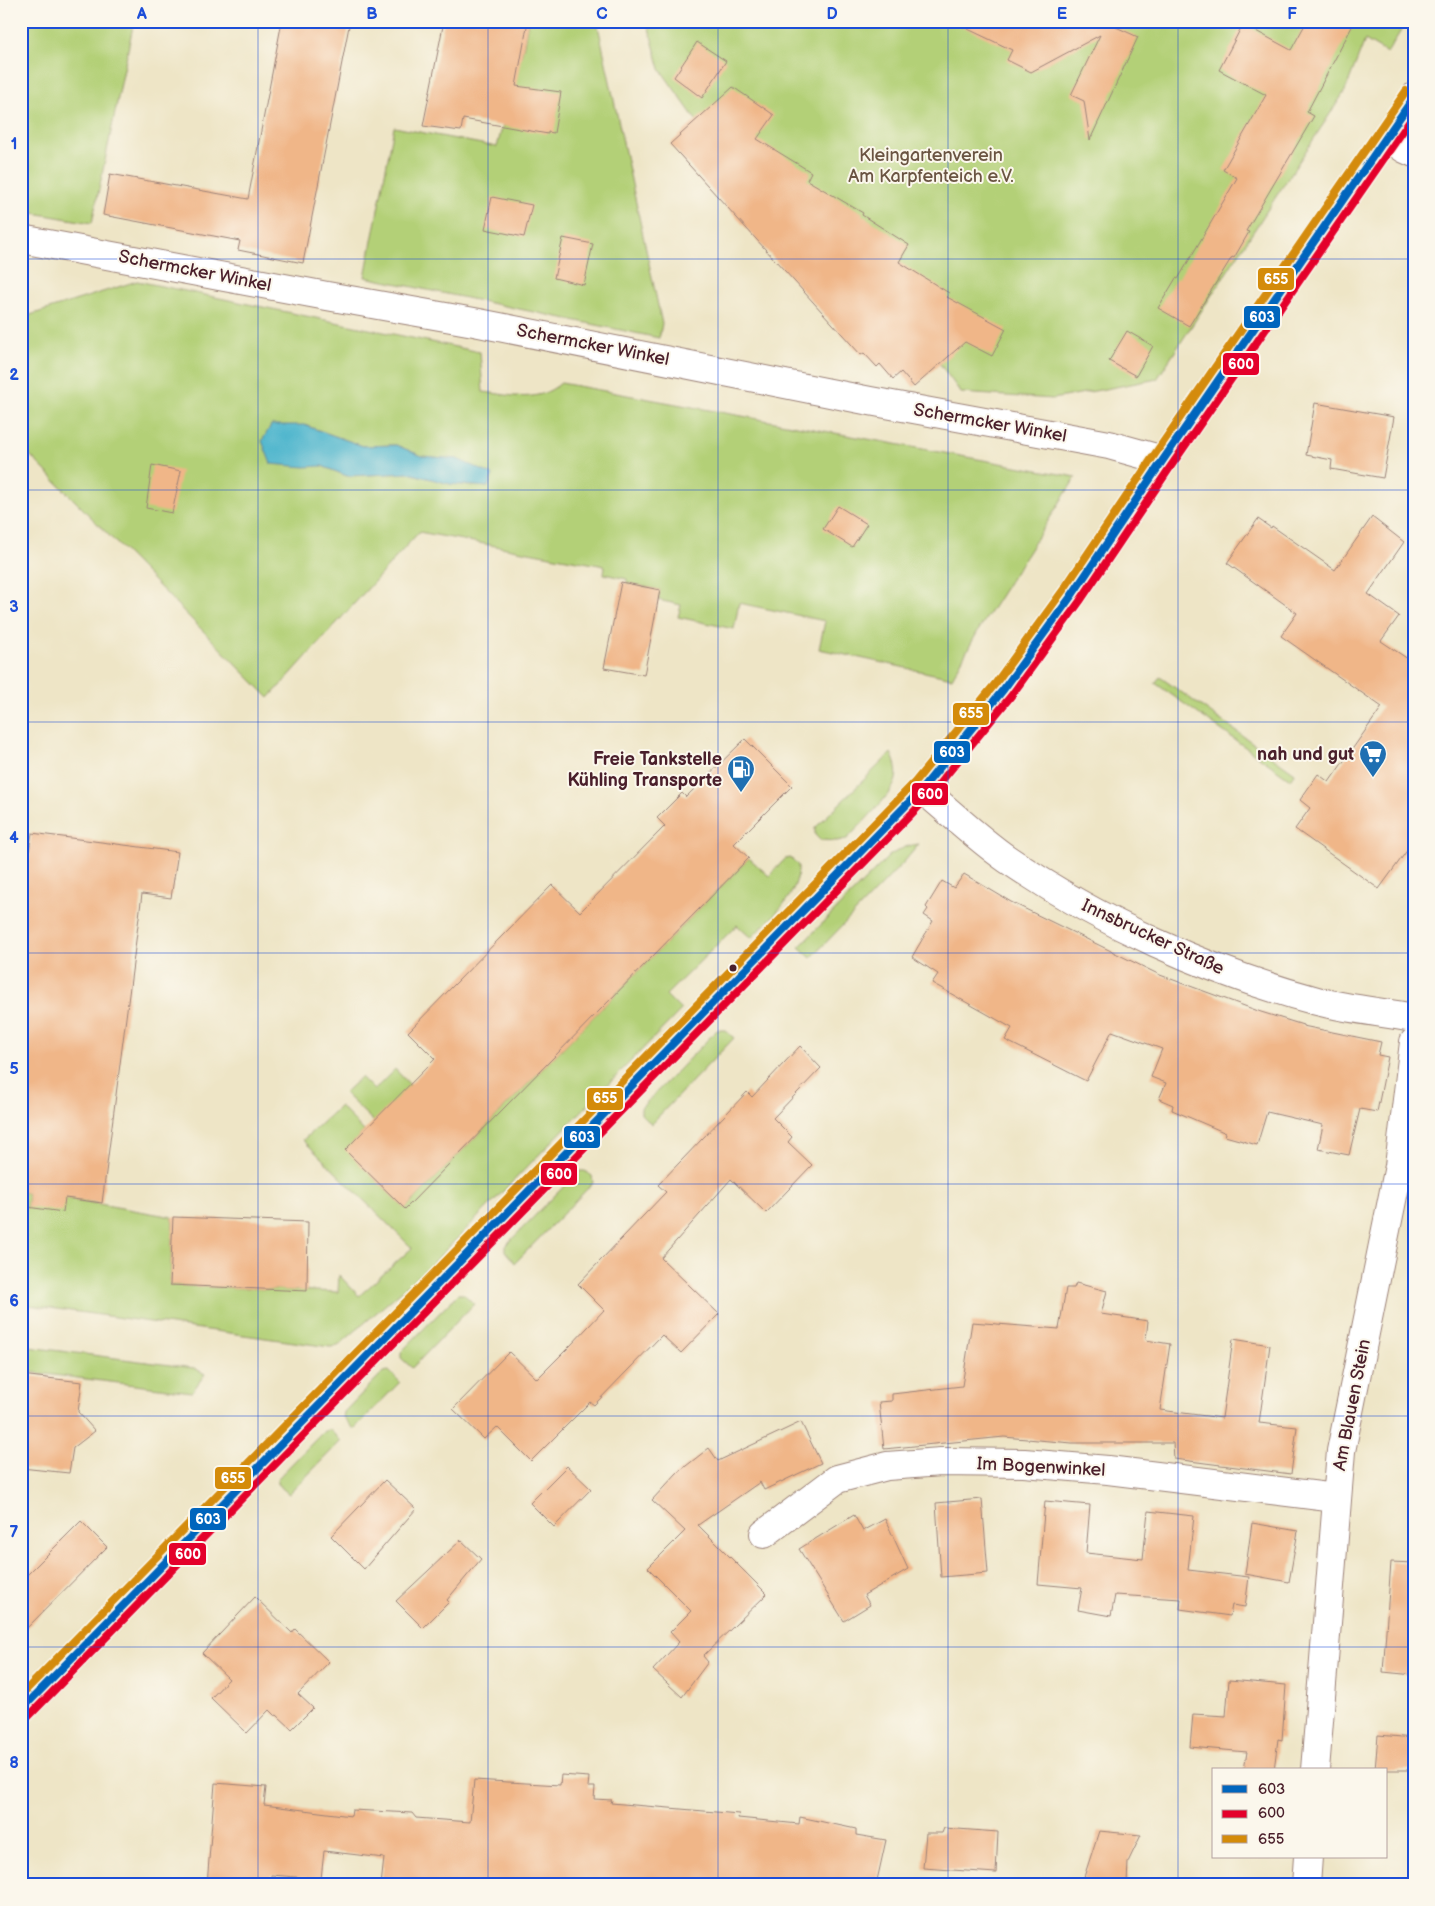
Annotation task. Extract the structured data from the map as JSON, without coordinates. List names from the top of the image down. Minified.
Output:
{"streets":{"street":["Schermcker Winkel","Innsbrucker Straße","Am Blauen Stein","Im Bogenwinkel"]},"crossings":[["Am Blauen Stein","Im Bogenwinkel"]],"parks":["Kleingartenverein Am Karpfenteich e.V."],"places":{"supermarket":["nah und gut"],"fuel station":["Freie Tankstelle Kühling Transporte"]},"lines":["transit line 655","transit line 603","transit line 600"],"legend":["603","600","655"],"grid":{"columns":["A","B","C","D","E","F"],"rows":["1","2","3","4","5","6","7","8"]}}
